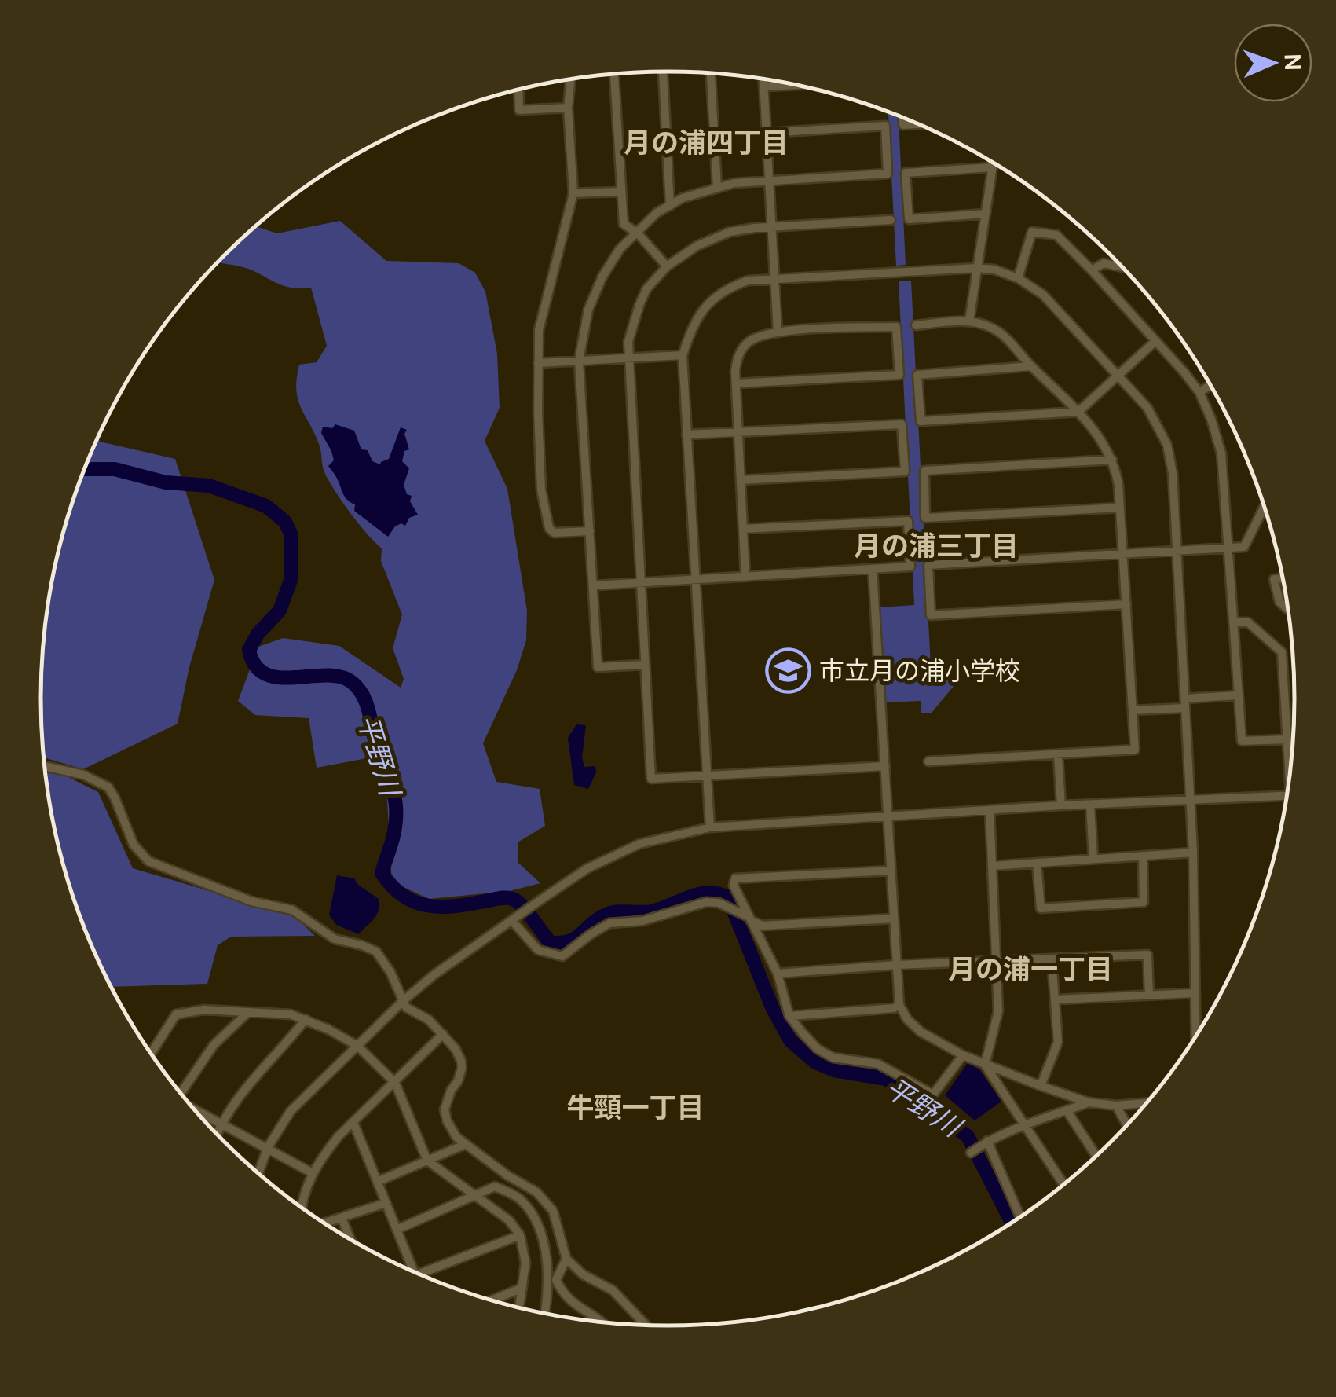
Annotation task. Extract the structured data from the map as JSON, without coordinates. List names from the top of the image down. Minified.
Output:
{"districts":["月の浦四丁目","月の浦三丁目","月の浦一丁目","牛頸一丁目"],"water":["平野川"],"places":{"school or university":["市立月の浦小学校"]},"north":"right"}
